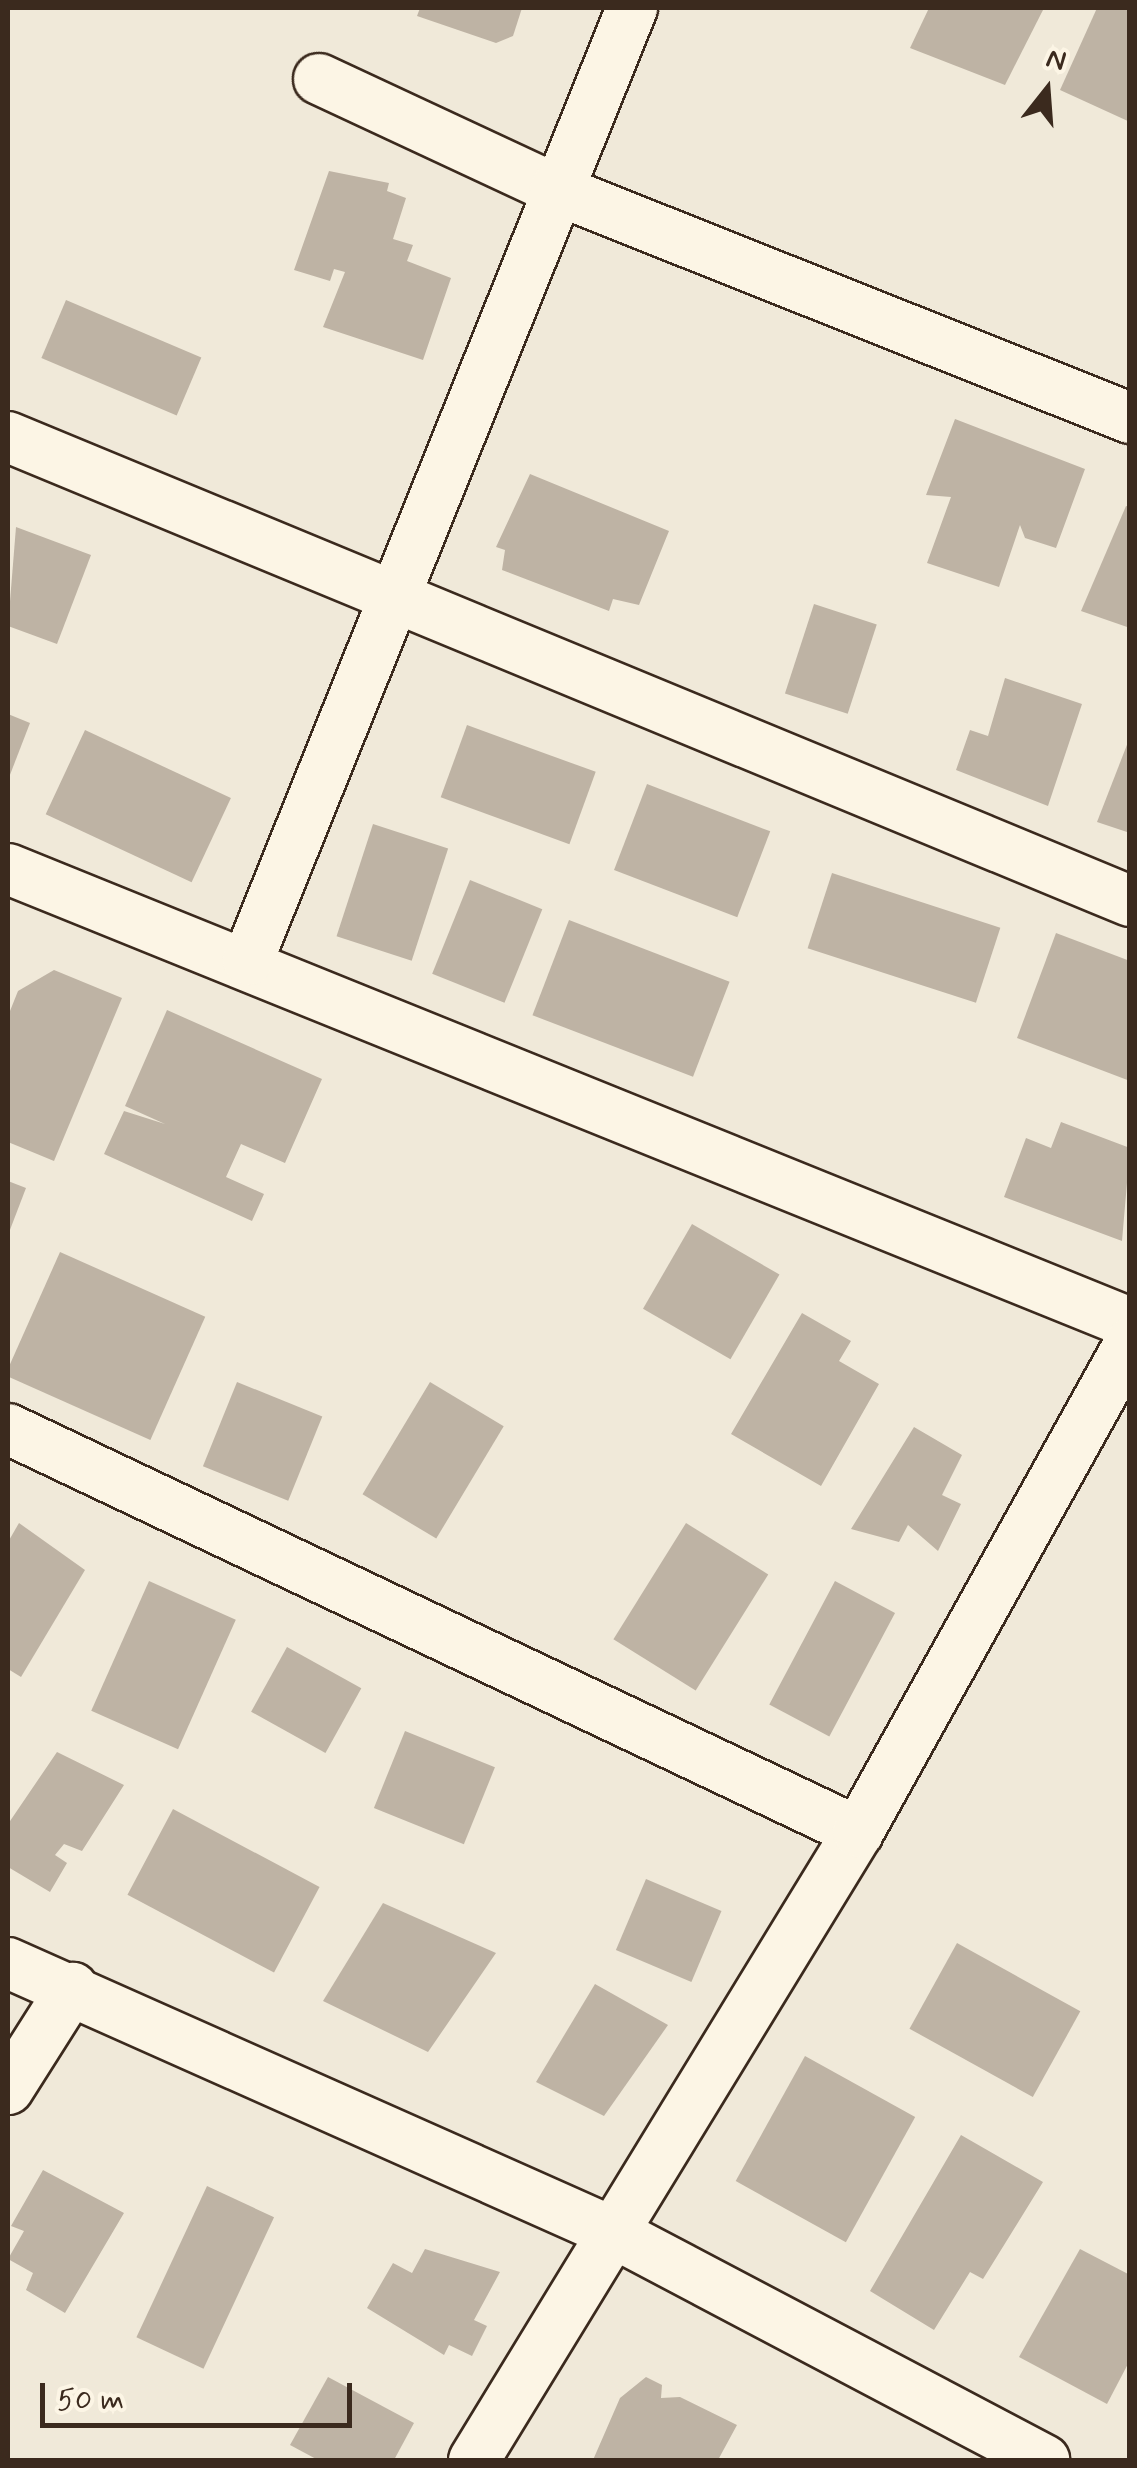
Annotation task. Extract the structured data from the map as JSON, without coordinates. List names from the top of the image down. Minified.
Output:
{"scale_bar":"50 m","north":"top"}
